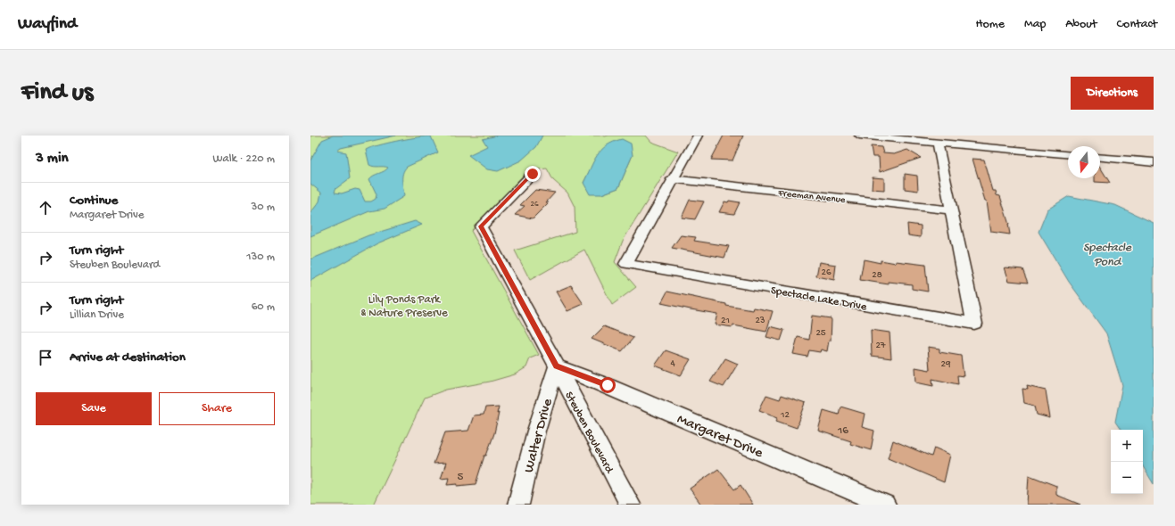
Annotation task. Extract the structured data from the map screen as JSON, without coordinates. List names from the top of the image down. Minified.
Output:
{"streets":{"street":["Freeman Avenue","Spectacle Lake Drive","Steuben Boulevard","Margaret Drive","Walter Drive"]},"crossings":[["Freeman Avenue","Spectacle Lake Drive"],["Steuben Boulevard","Margaret Drive"],["Steuben Boulevard","Walter Drive"],["Margaret Drive","Walter Drive"]],"water":["Spectacle Pond"],"parks":["Lily Ponds Park & Nature Preserve"],"house_numbers":["26","26","28","21","23","25","27","4","29","12","16","5"],"north":"bottom","page":{"header":"Wayfind","nav":["Home","Map","About","Contact"],"buttons":["Directions",["Save","Share"]],"title":"Find us","heading":["3 min","Walk · 220 m"],"list":[["Continue","Margaret Drive","30 m"],["Turn right","Steuben Boulevard","130 m"],["Turn right","Lillian Drive","60 m"],"Arrive at destination"],"map_buttons":["+","−"]}}
